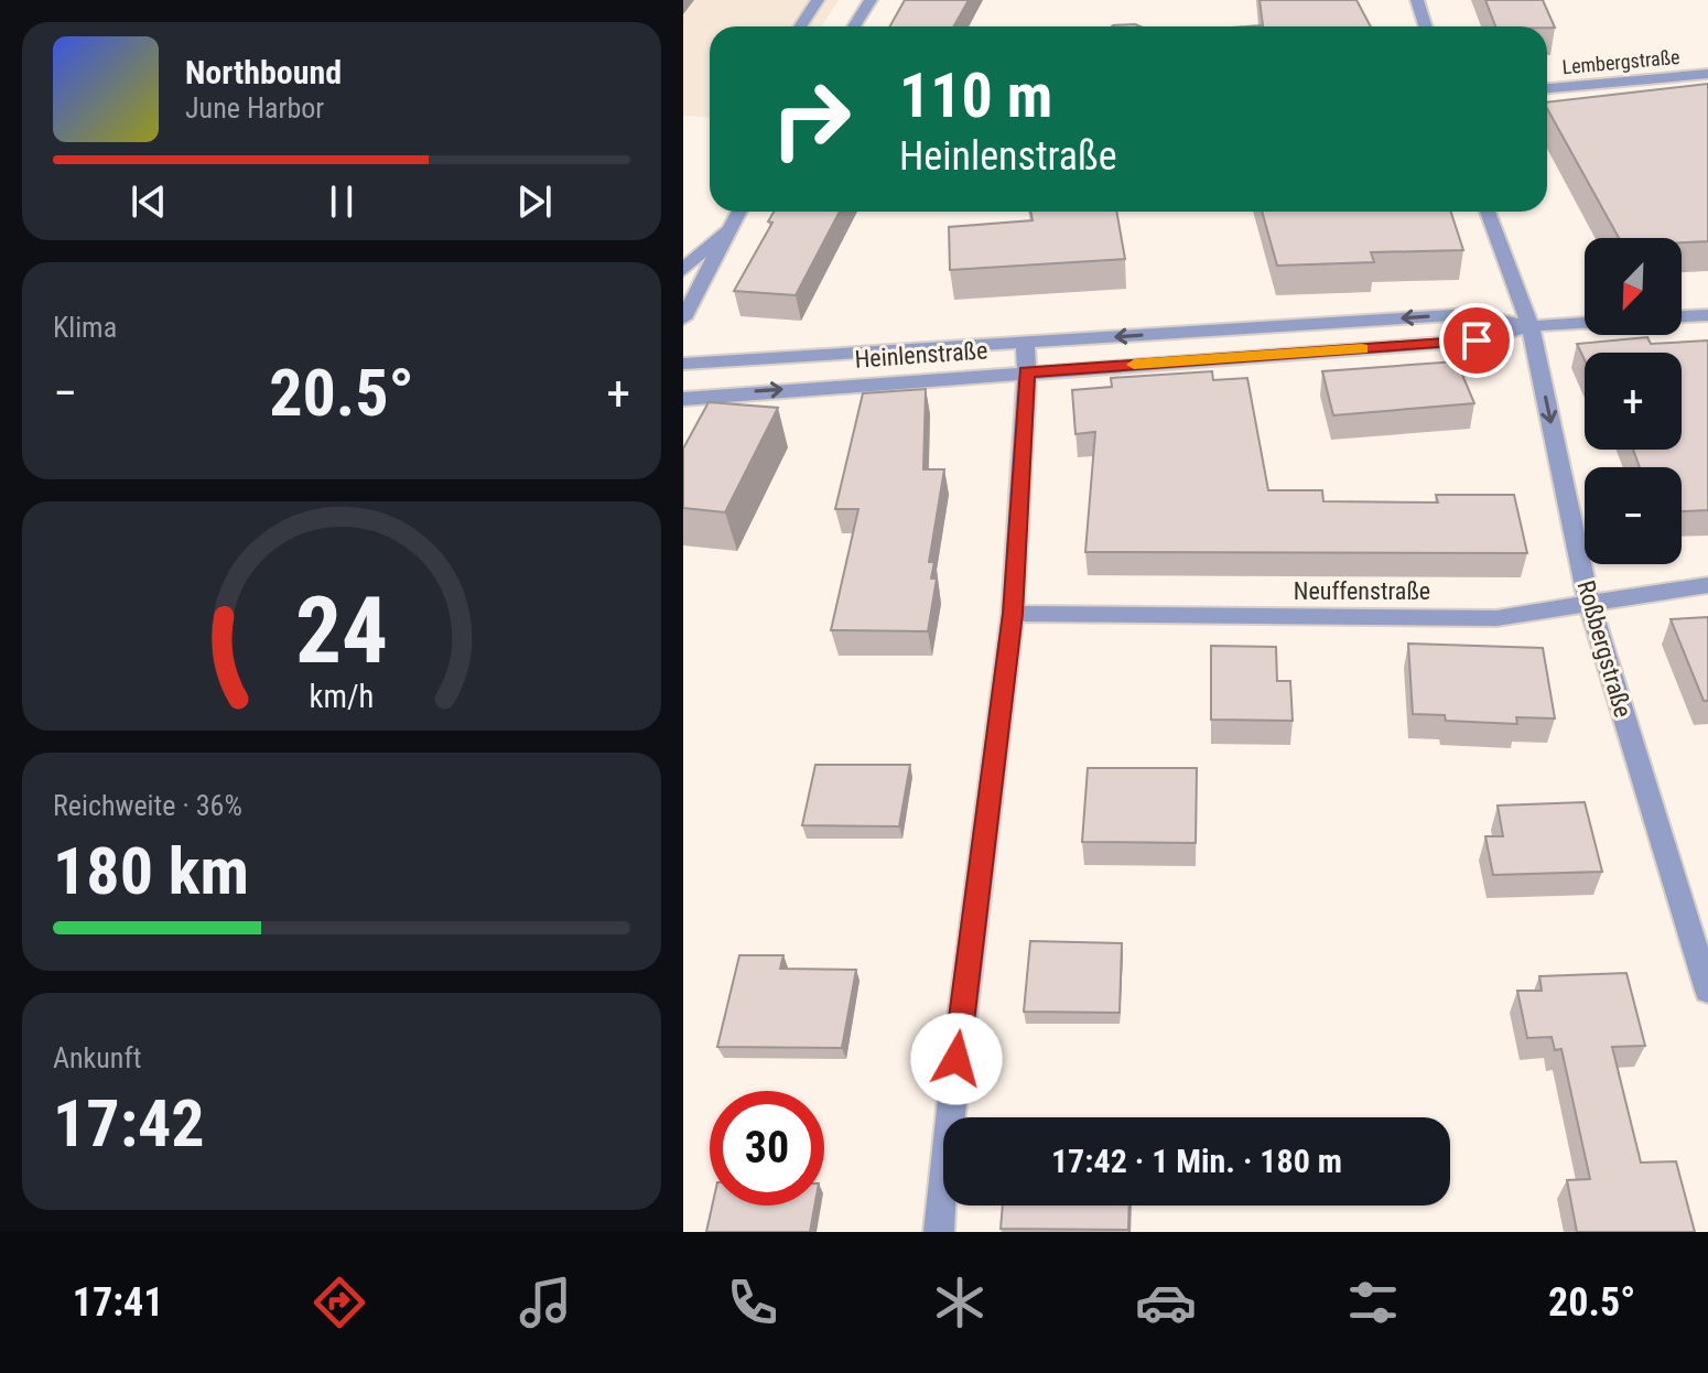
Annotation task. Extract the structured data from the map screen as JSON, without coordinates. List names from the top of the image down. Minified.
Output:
{"streets":{"street":["Lembergstraße","Heinlenstraße","Neuffenstraße","Roßbergstraße"]},"crossings":[["Heinlenstraße","Roßbergstraße"],["Neuffenstraße","Roßbergstraße"]],"north":"bottom left","page":{"turn":["110 m","Heinlenstraße"],"song":["Northbound","June Harbor"],"map_buttons":["+","−"],"tile":["Klima",["Reichweite · 36%","180 km"],["Ankunft","17:42"]],"heat":["−","20.5°","+"],"limit":"30","trip":"17:42 · 1 Min. · 180 m","tabs":["17:41","20.5°"],"gauge":["24","km/h"]}}
